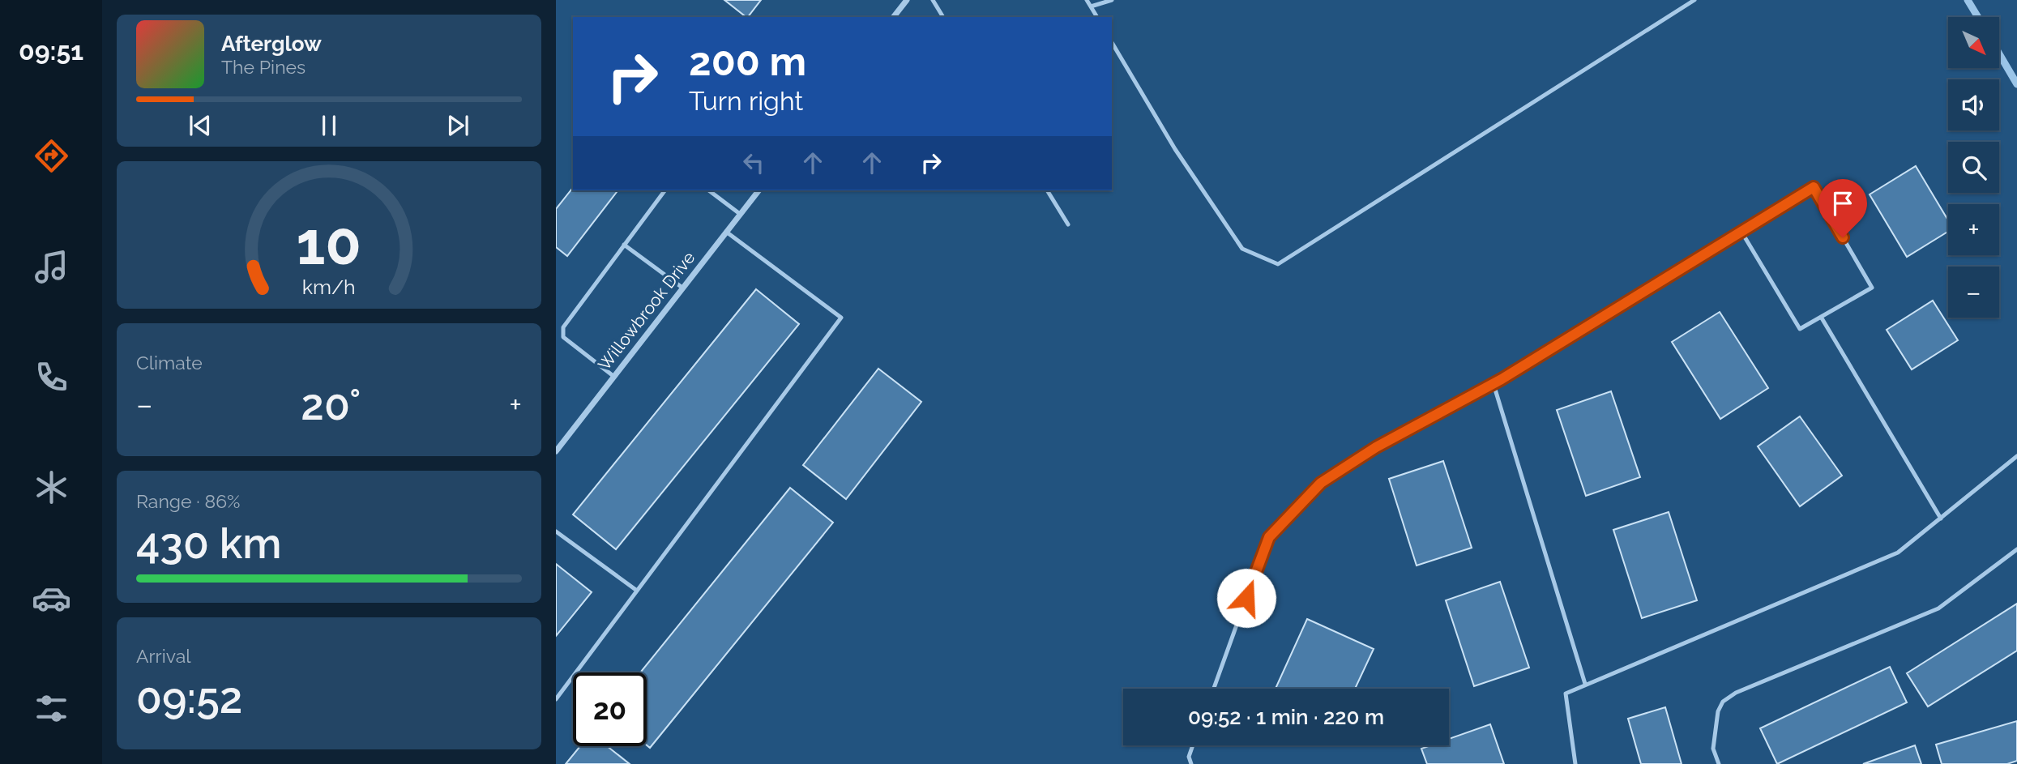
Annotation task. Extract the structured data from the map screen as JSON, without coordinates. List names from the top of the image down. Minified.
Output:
{"streets":{"street":["Willowbrook Drive"]},"north":"bottom right","page":{"tabs":"09:51","map_buttons":["+","−"],"turn":["200 m","Turn right"],"song":["Afterglow","The Pines"],"tile":["Climate",["Range · 86%","430 km"],["Arrival","09:52"]],"heat":["−","20°","+"],"limit":"20","trip":"09:52 · 1 min · 220 m","gauge":["10","km/h"]}}
